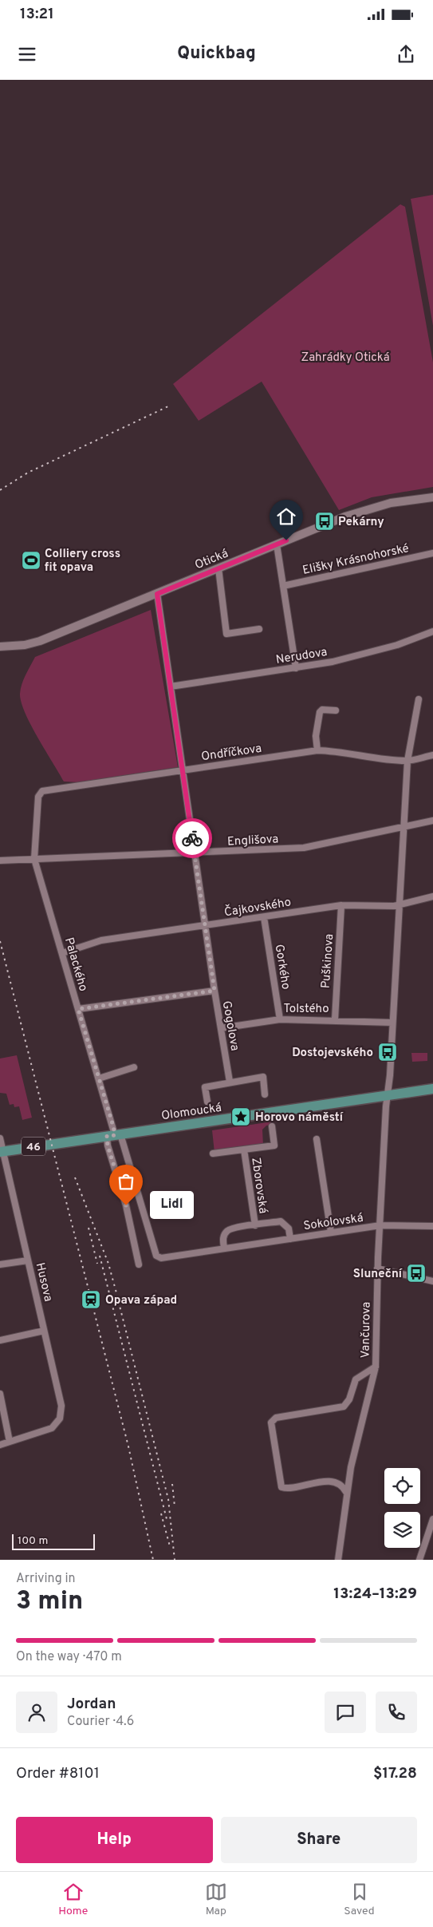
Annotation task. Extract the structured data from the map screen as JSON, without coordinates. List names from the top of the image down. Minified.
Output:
{"streets":{"main road":["Olomoucká","46"],"street":["Otická","Elišky Krásnohorské","Nerudova","Ondříčkova","Englišova","Čajkovského","Puškinova","Palackého","Gorkého","Tolstého","Gogolova","Zborovská","Sokolovská","Husova","Vančurova"]},"crossings":[["Otická","Gogolova"],["Nerudova","Gogolova"],["Ondříčkova","Palackého"],["Ondříčkova","Gogolova"],["Englišova","Palackého"],["Englišova","Gogolova"],["Čajkovského","Puškinova"],["Čajkovského","Palackého"],["Čajkovského","Gorkého"],["Čajkovského","Gogolova"],["Puškinova","Tolstého"],["Palackého","Olomoucká"],["Palackého","Sokolovská"],["Gorkého","Tolstého"],["Tolstého","Gogolova"],["Olomoucká","Sokolovská"],["Olomoucká","Husova"],["Olomoucká","Vančurova"],["Zborovská","Sokolovská"],["Sokolovská","Vančurova"]],"parks":["Zahrádky Otická"],"places":{"bus stop":["Pekárny","Dostojevského","Sluneční"],"sports":["Colliery cross fit opava"],"place":["Horovo náměstí"],"other":["Lidl"],"station":["Opava západ"]},"scale_bar":"100 m","page":{"status":"13:21","header":"Quickbag","bubble":"Lidl","scale":"100 m","heading":["3 min","Arriving in","13:24–13:29"],"panel":["Jordan","Courier · 4.6","Order #8101","$17.28"],"bar":"On the way · 470 m","buttons":["Help","Share"],"tabs":["Home","Map","Saved"]}}
